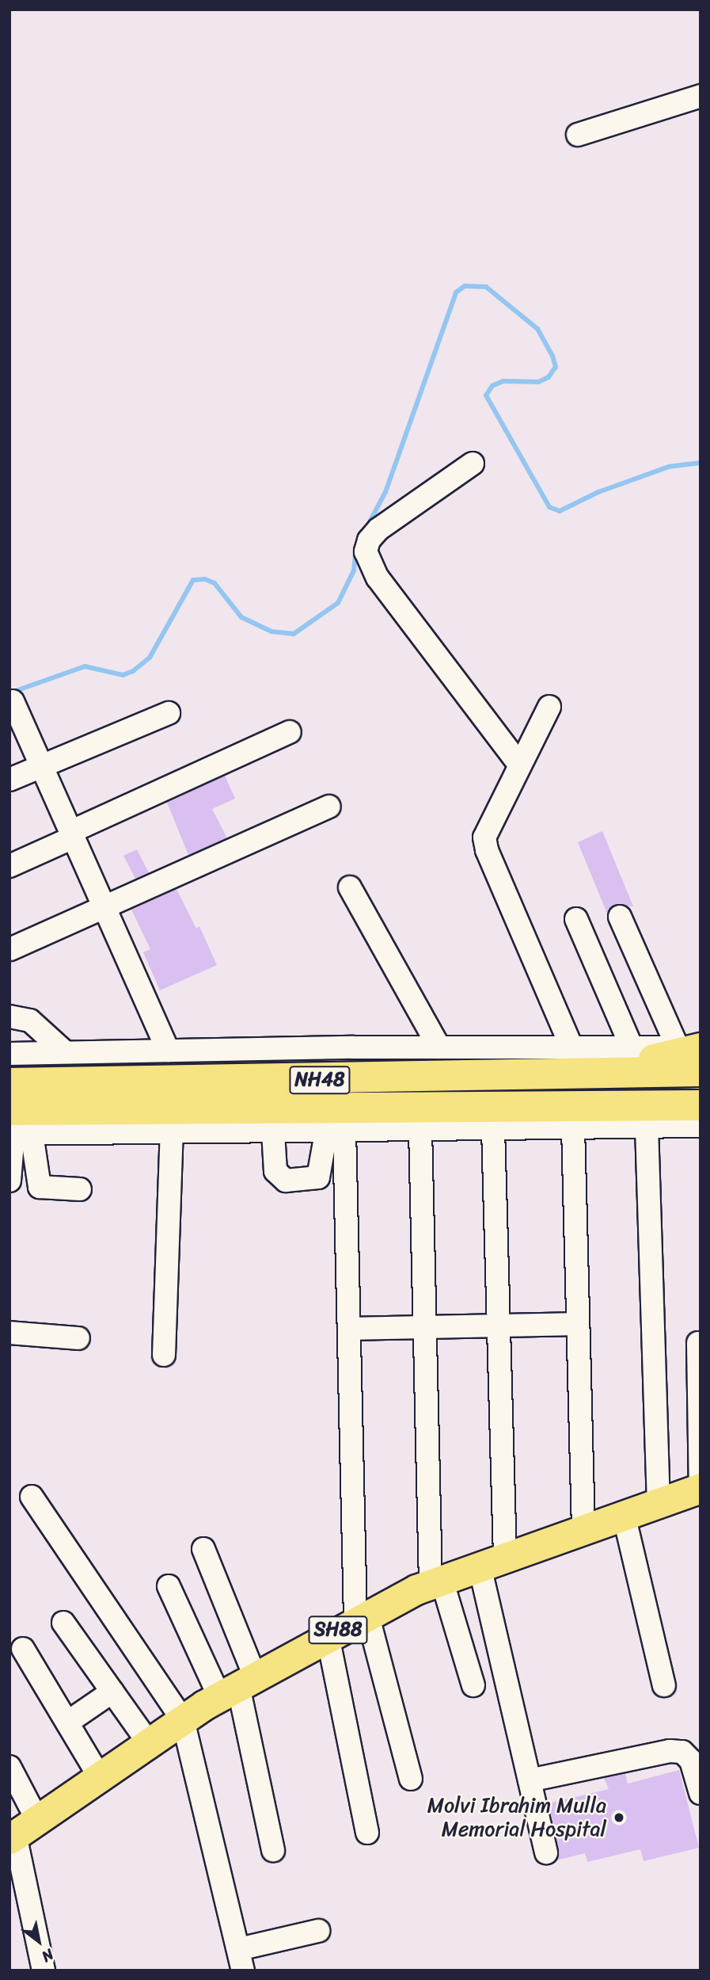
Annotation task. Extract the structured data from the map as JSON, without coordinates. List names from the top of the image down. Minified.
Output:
{"streets":{"highway":["NH48"],"main road":["SH88"]},"places":["Molvi Ibrahim Mulla Memorial Hospital"],"north":"bottom right"}
